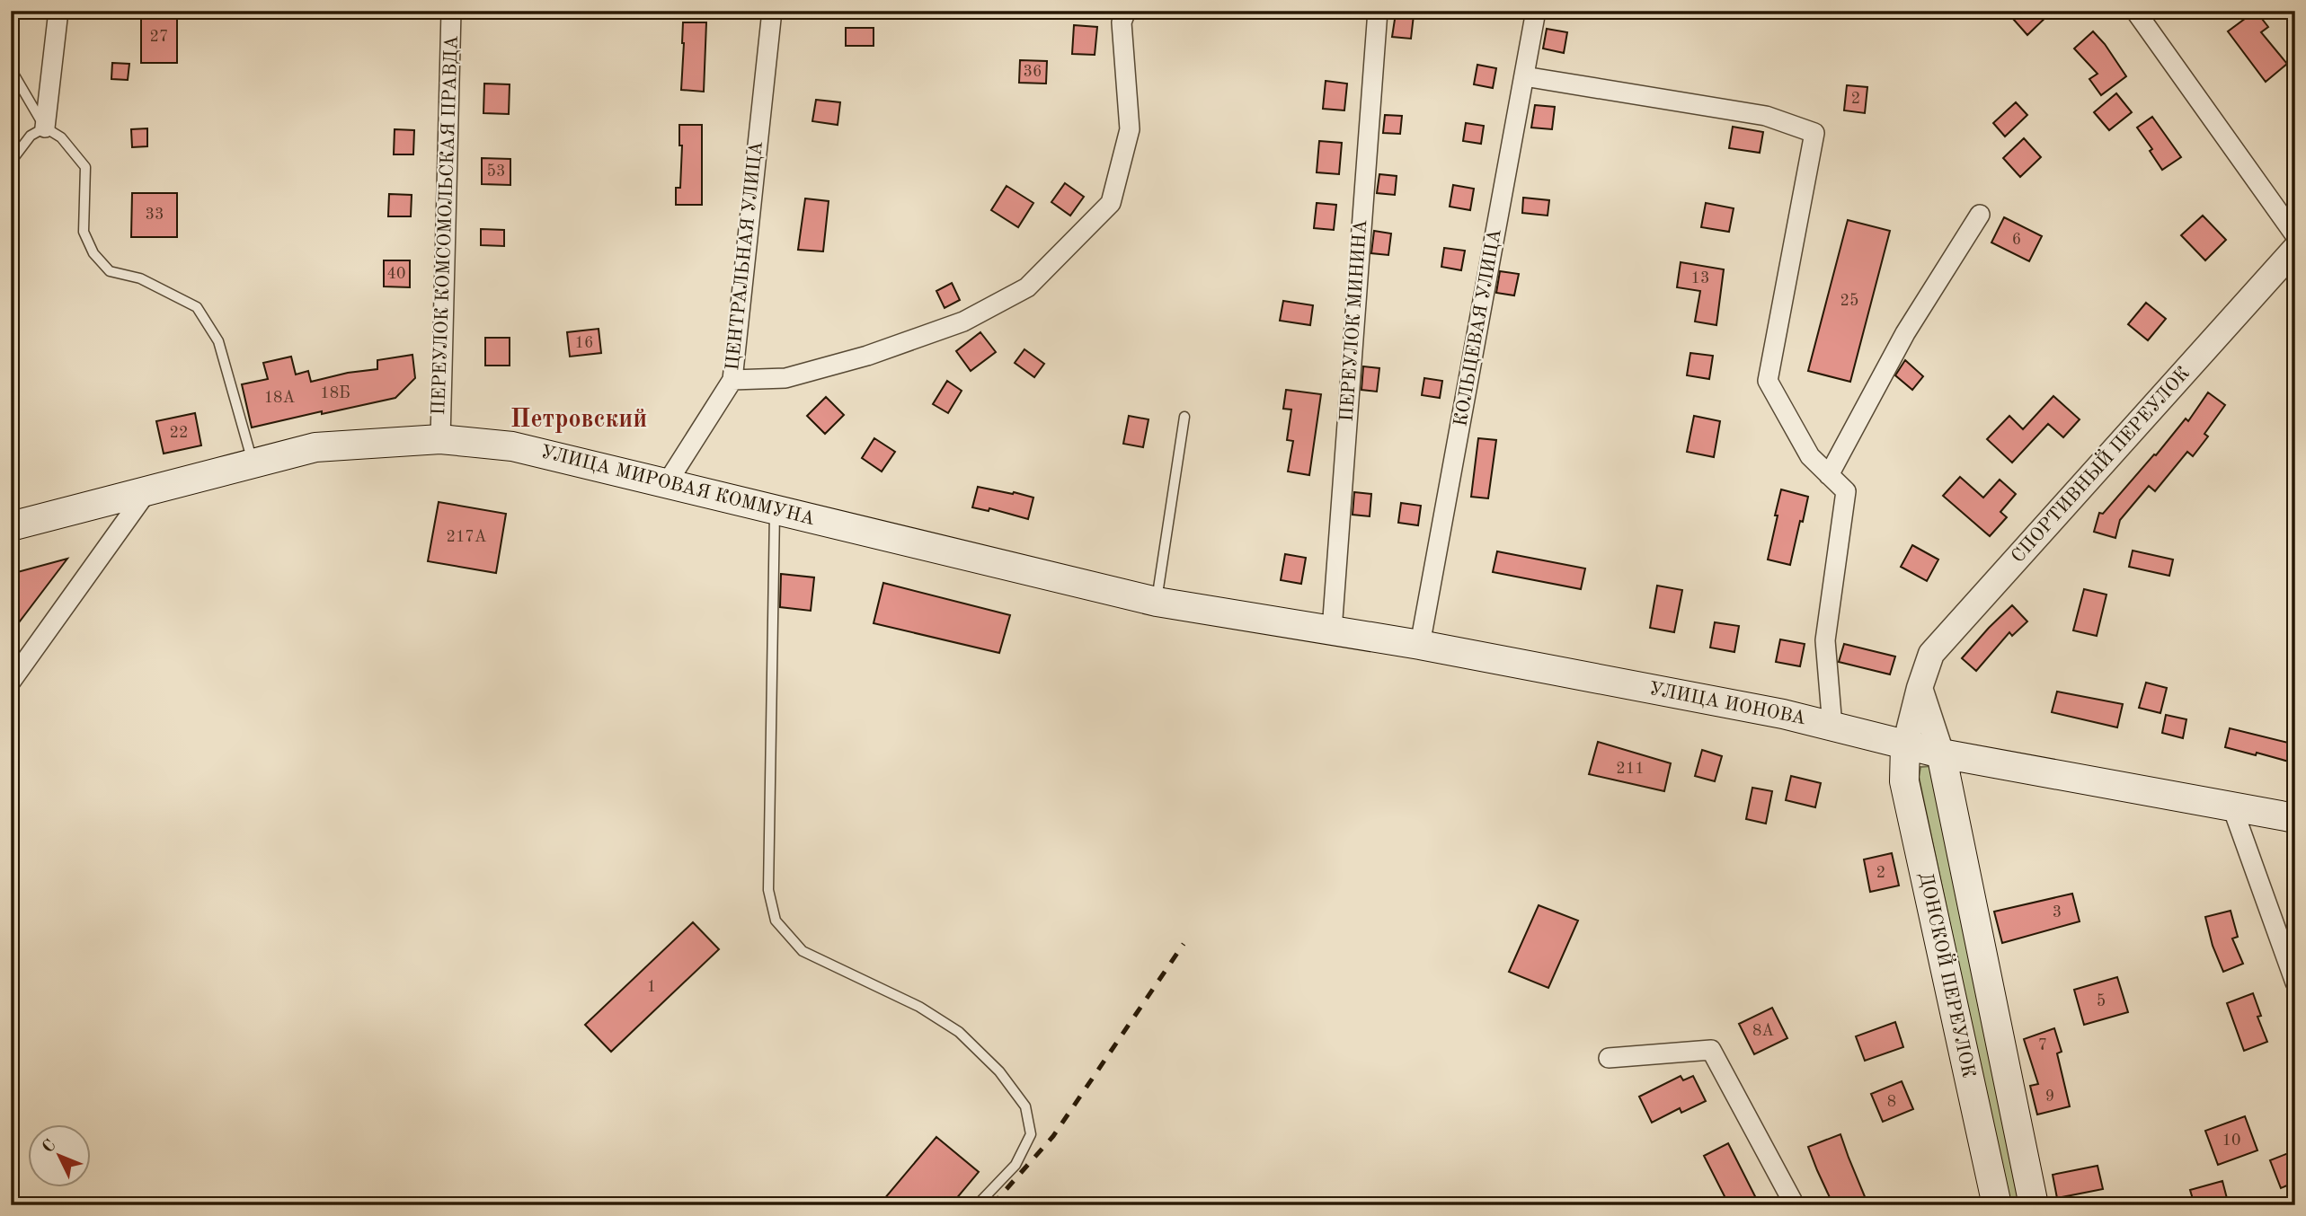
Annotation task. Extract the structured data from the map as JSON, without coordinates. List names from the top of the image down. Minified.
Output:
{"streets":{"main road":["УЛИЦА МИРОВАЯ КОММУНА","УЛИЦА ИОНОВА","ДОНСКОЙ ПЕРЕУЛОК"],"street":["ПЕРЕУЛОК КОМСОМОЛЬСКАЯ ПРАВДА","ЦЕНТРАЛЬНАЯ УЛИЦА","ПЕРЕУЛОК МИНИНА","КОЛЬЦЕВАЯ УЛИЦА","СПОРТИВНЫЙ ПЕРЕУЛОК"]},"crossings":[["ПЕРЕУЛОК КОМСОМОЛЬСКАЯ ПРАВДА","УЛИЦА МИРОВАЯ КОММУНА"],["ЦЕНТРАЛЬНАЯ УЛИЦА","УЛИЦА МИРОВАЯ КОММУНА"],["ПЕРЕУЛОК МИНИНА","УЛИЦА ИОНОВА"],["КОЛЬЦЕВАЯ УЛИЦА","УЛИЦА ИОНОВА"],["СПОРТИВНЫЙ ПЕРЕУЛОК","УЛИЦА ИОНОВА"],["СПОРТИВНЫЙ ПЕРЕУЛОК","ДОНСКОЙ ПЕРЕУЛОК"],["УЛИЦА МИРОВАЯ КОММУНА","УЛИЦА ИОНОВА"],["УЛИЦА ИОНОВА","ДОНСКОЙ ПЕРЕУЛОК"]],"districts":["Петровский"],"house_numbers":["27","36","2","53","33","6","40","13","25","16","18Б","18А","22","217А","211","2","3","1","5","8А","7","9","8","10"],"north":"top left"}
